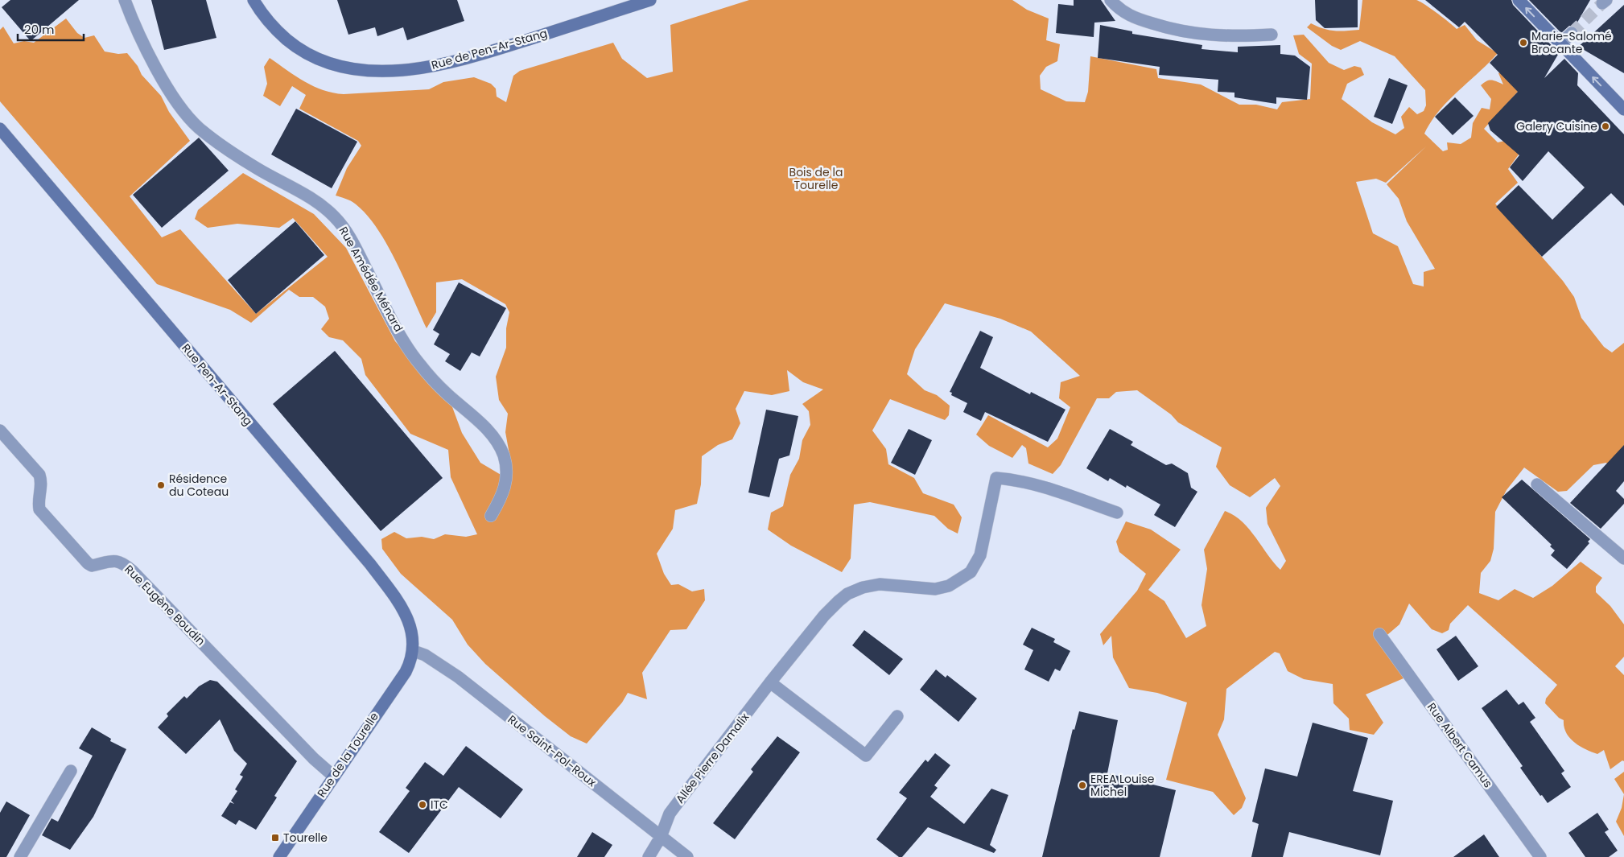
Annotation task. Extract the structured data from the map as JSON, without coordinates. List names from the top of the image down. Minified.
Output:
{"streets":{"street":["Rue de Pen-Ar-Stang","Rue Amédée Ménard","Rue Pen-Ar-Stang","Rue Eugène Boudin","Rue Albert Camus","Rue Saint-Pol-Roux","Rue de la Tourelle","Allée Pierre Damalix"]},"crossings":[["Rue Pen-Ar-Stang","Rue Saint-Pol-Roux"],["Rue Pen-Ar-Stang","Rue de la Tourelle"],["Rue Eugène Boudin","Rue de la Tourelle"],["Rue Saint-Pol-Roux","Rue de la Tourelle"],["Rue Saint-Pol-Roux","Allée Pierre Damalix"]],"parks":["Bois de la Tourelle"],"places":{"other":["Marie-Salomé Brocante","Galery Cuisine","Résidence du Coteau","EREA Louise Michel","ITC"],"transit":["Tourelle"]},"scale_bar":"20 m"}
